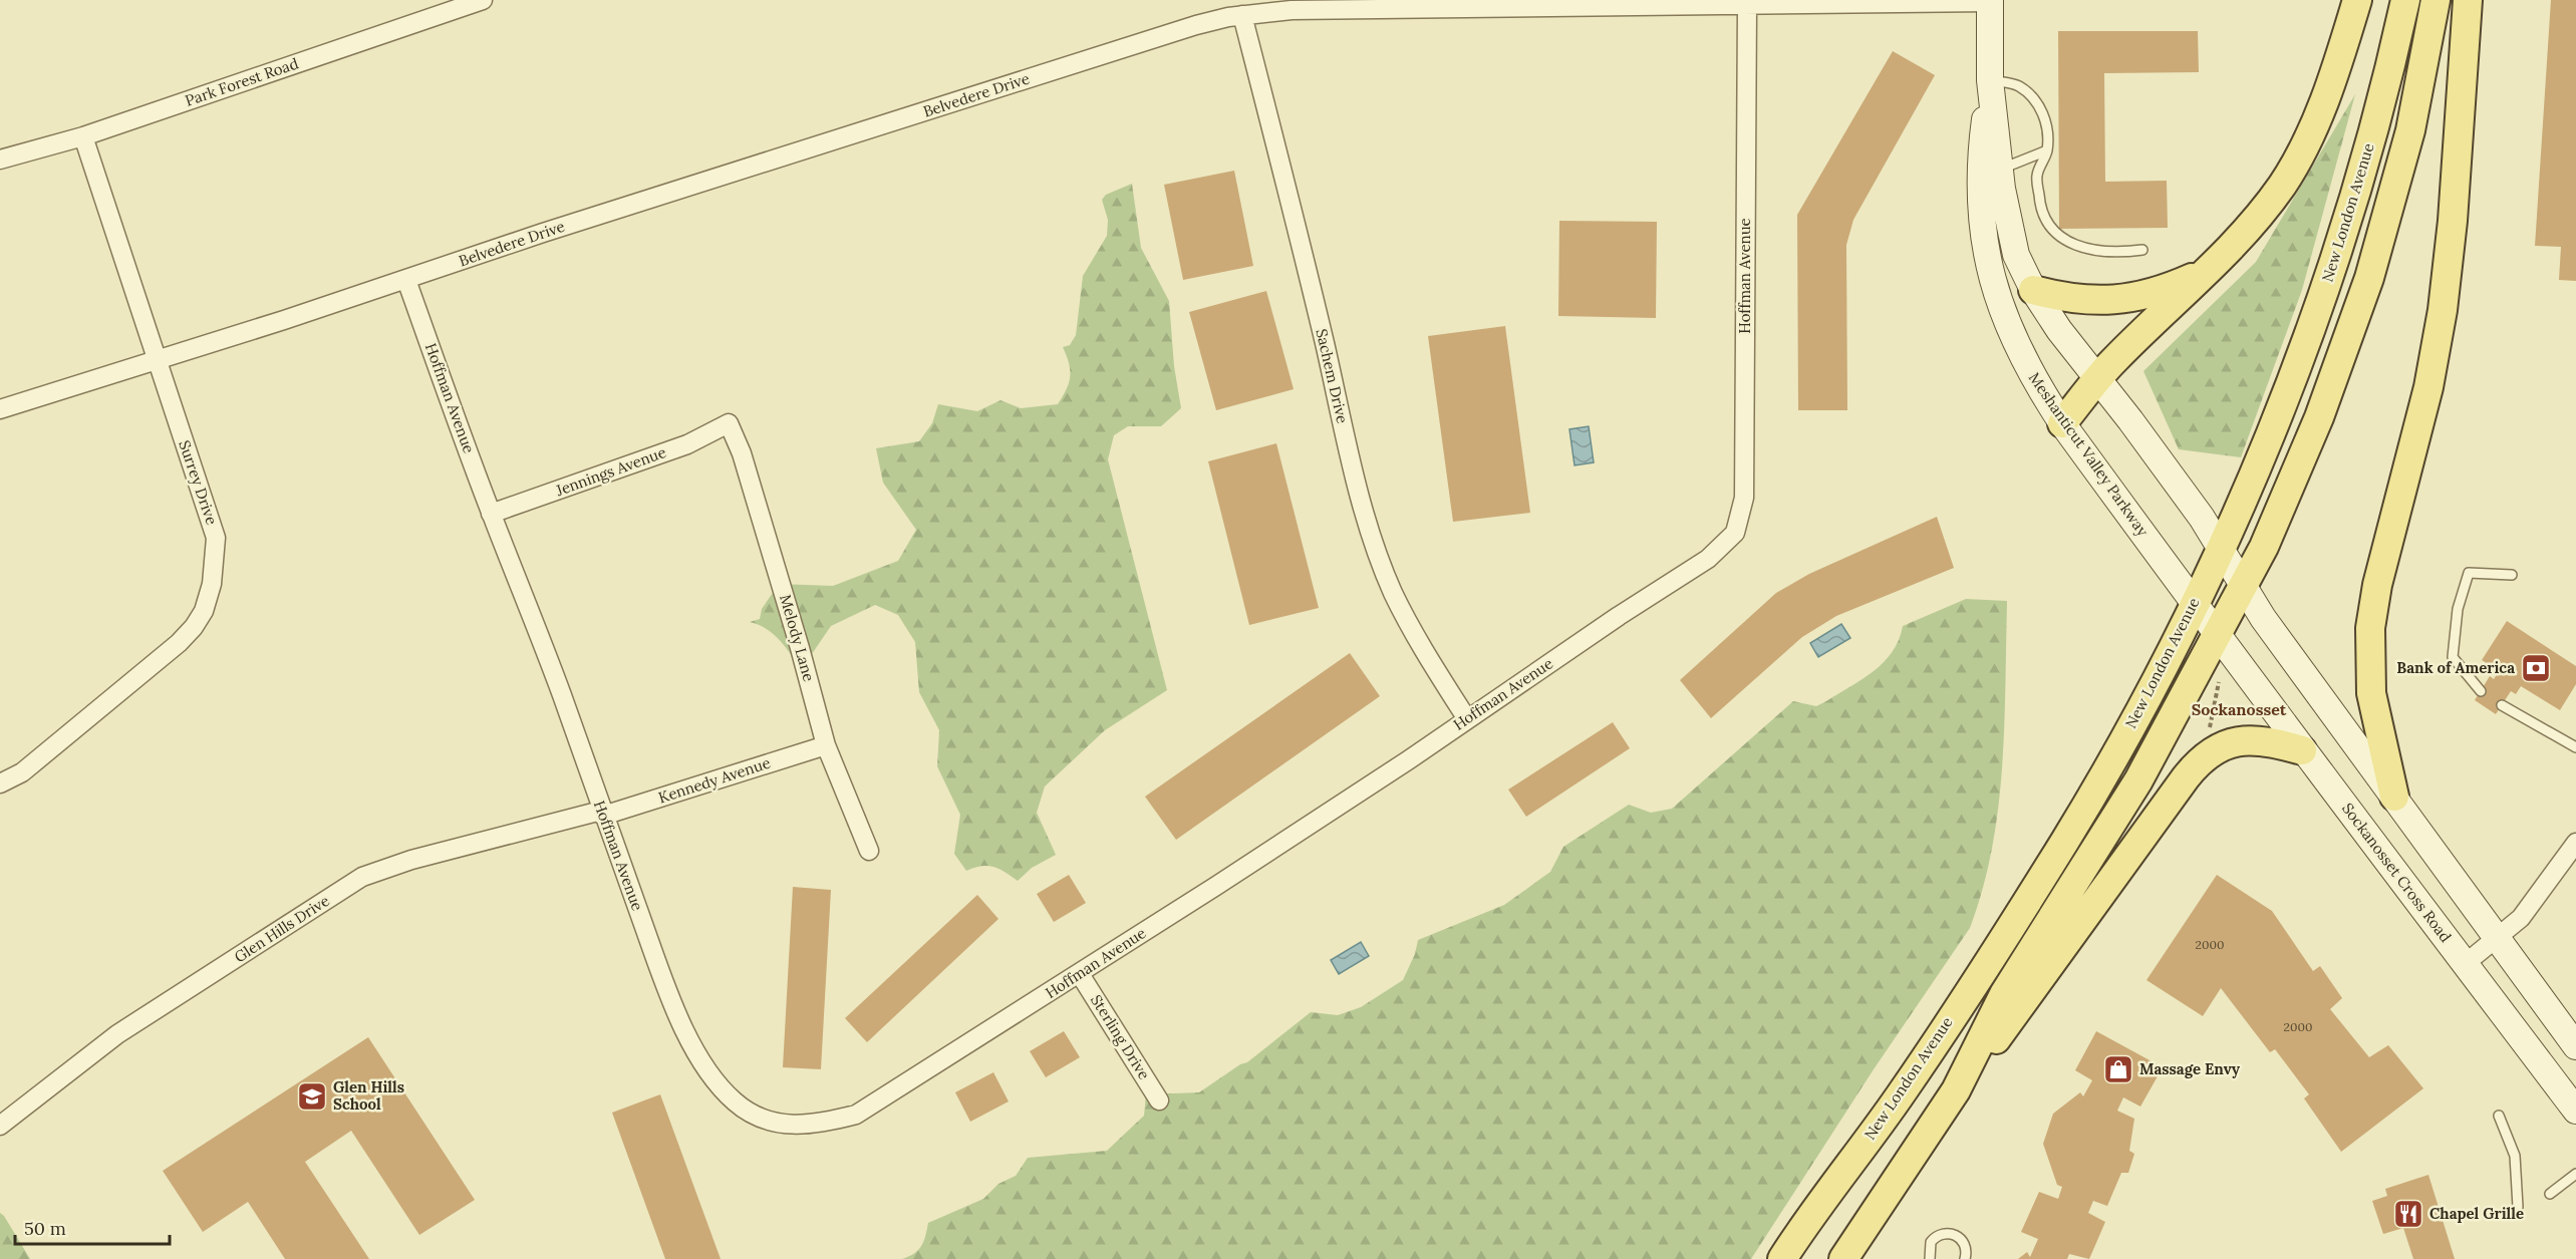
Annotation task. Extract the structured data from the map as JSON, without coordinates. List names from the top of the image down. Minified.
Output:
{"streets":{"main road":["New London Avenue"],"street":["Park Forest Road","Belvedere Drive","Hoffman Avenue","Sachem Drive","Meshanticut Valley Parkway","Jennings Avenue","Surrey Drive","Melody Lane","Kennedy Avenue","Sockanosset Cross Road","Glen Hills Drive","Sterling Drive"]},"crossings":[["Park Forest Road","Surrey Drive"],["Belvedere Drive","Hoffman Avenue"],["Belvedere Drive","Sachem Drive"],["Belvedere Drive","Meshanticut Valley Parkway"],["Belvedere Drive","Surrey Drive"],["New London Avenue","Meshanticut Valley Parkway"],["Hoffman Avenue","Sachem Drive"],["Hoffman Avenue","Jennings Avenue"],["Hoffman Avenue","Kennedy Avenue"],["Hoffman Avenue","Glen Hills Drive"],["Hoffman Avenue","Sterling Drive"],["Meshanticut Valley Parkway","Sockanosset Cross Road"],["Jennings Avenue","Melody Lane"],["Melody Lane","Kennedy Avenue"],["Kennedy Avenue","Glen Hills Drive"]],"districts":["Sockanosset"],"places":{"bank":["Bank of America"],"shop":["Massage Envy"],"school or university":["Glen Hills School"],"restaurant":["Chapel Grille"]},"house_numbers":["2000","2000"],"scale_bar":"50 m"}
